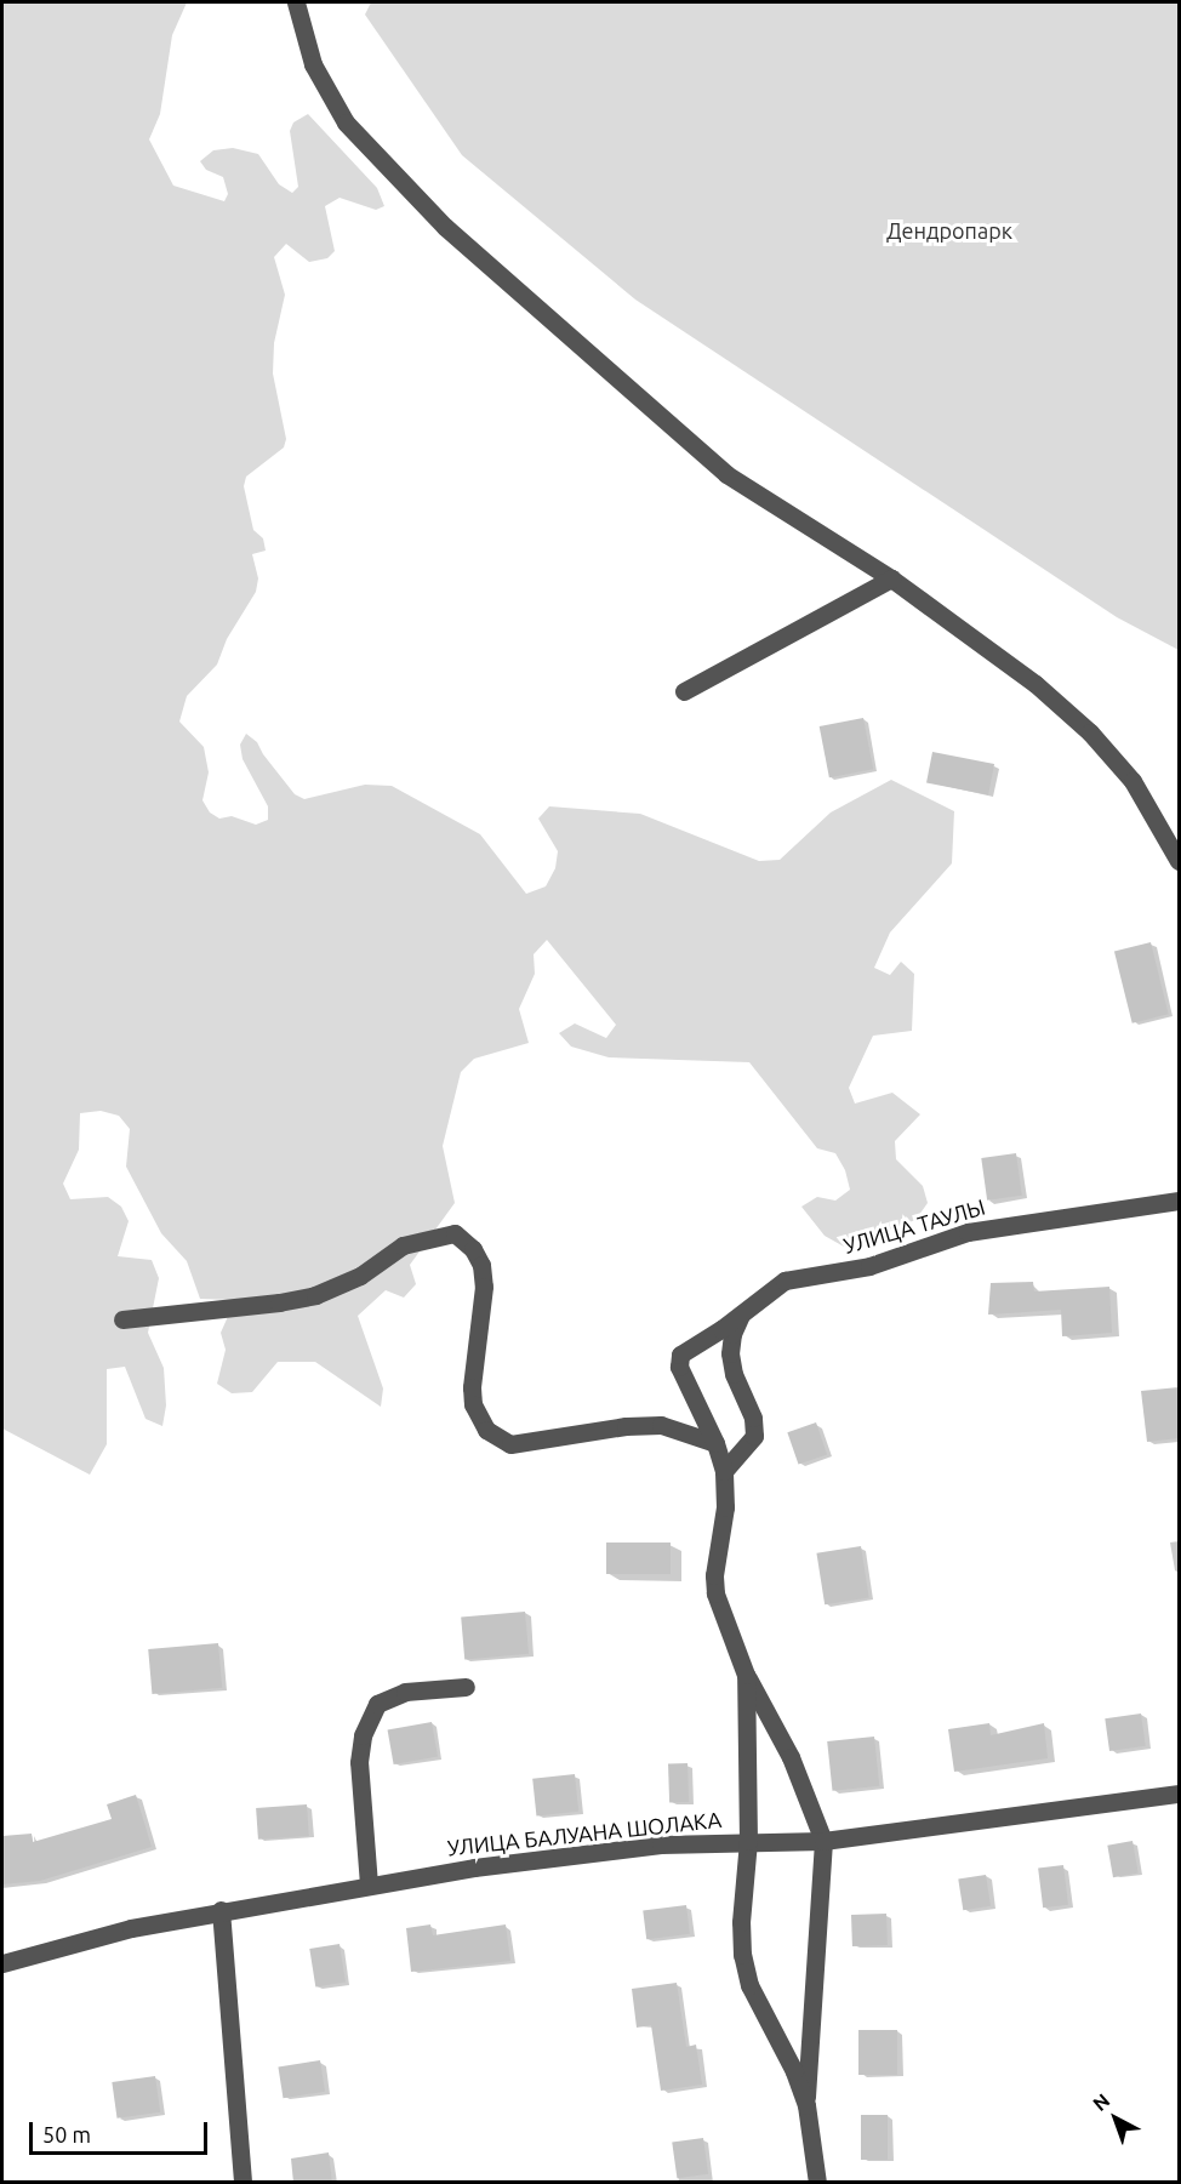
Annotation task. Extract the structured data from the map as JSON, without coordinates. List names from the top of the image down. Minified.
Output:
{"streets":{"street":["УЛИЦА ТАУЛЫ","УЛИЦА БАЛУАНА ШОЛАКА"]},"parks":["Дендропарк"],"scale_bar":"50 m","north":"top left"}
